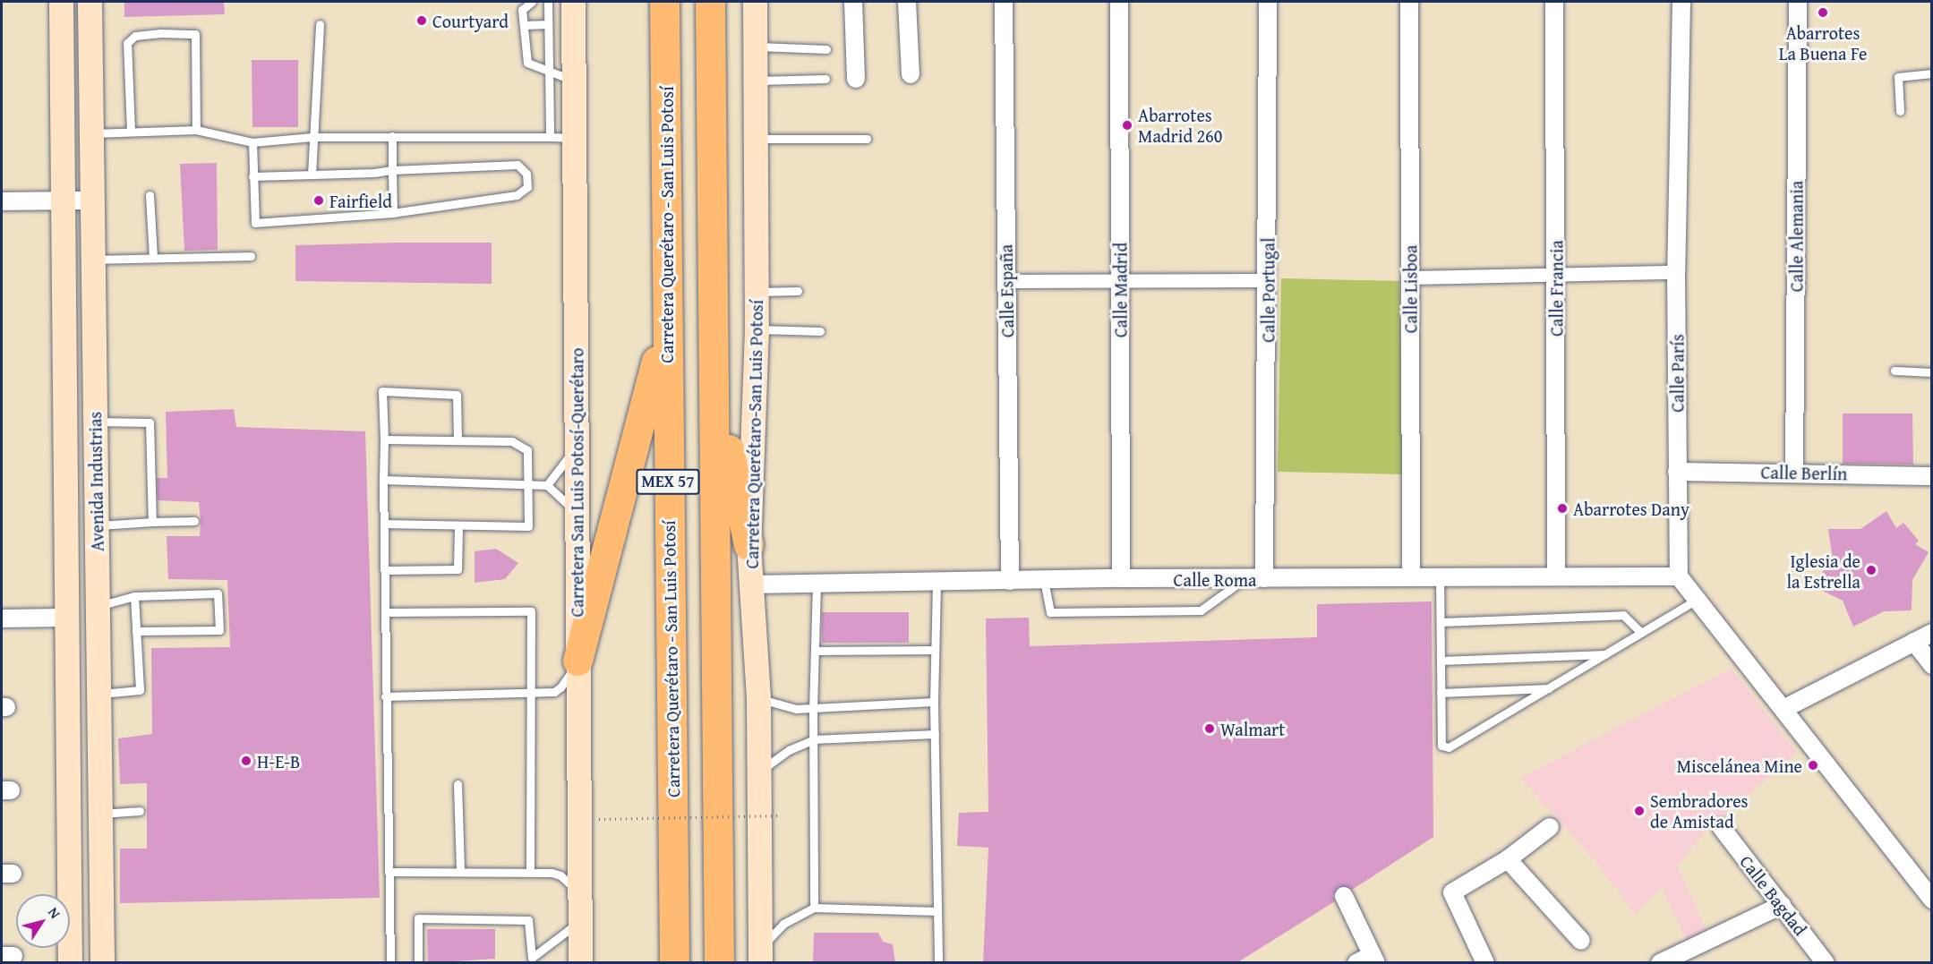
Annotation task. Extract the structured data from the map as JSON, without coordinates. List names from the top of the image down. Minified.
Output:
{"streets":{"highway":["Carretera Querétaro - San Luis Potosí","MEX 57"],"main road":["Carretera Querétaro-San Luis Potosí","Avenida Industrias","Carretera San Luis Potosí-Querétaro"],"street":["Calle Alemania","Calle Francia","Calle Lisboa","Calle Madrid","Calle Portugal","Calle España","Calle París","Calle Berlín","Calle Roma","Calle Bagdad"]},"crossings":[["Calle Alemania","Calle Berlín"],["Calle Francia","Calle Roma"],["Calle Lisboa","Calle Roma"],["Calle Madrid","Calle Roma"],["Calle Portugal","Calle Roma"],["Calle España","Calle Roma"],["Calle París","Calle Berlín"],["Calle París","Calle Roma"],["Carretera Querétaro-San Luis Potosí","Calle Roma"]],"places":["Abarrotes La Buena Fe","Courtyard","Abarrotes Madrid 260","Fairfield","Abarrotes Dany","Iglesia de la Estrella","Walmart","H-E-B","Miscelánea Mine","Sembradores de Amistad"],"north":"top right"}
